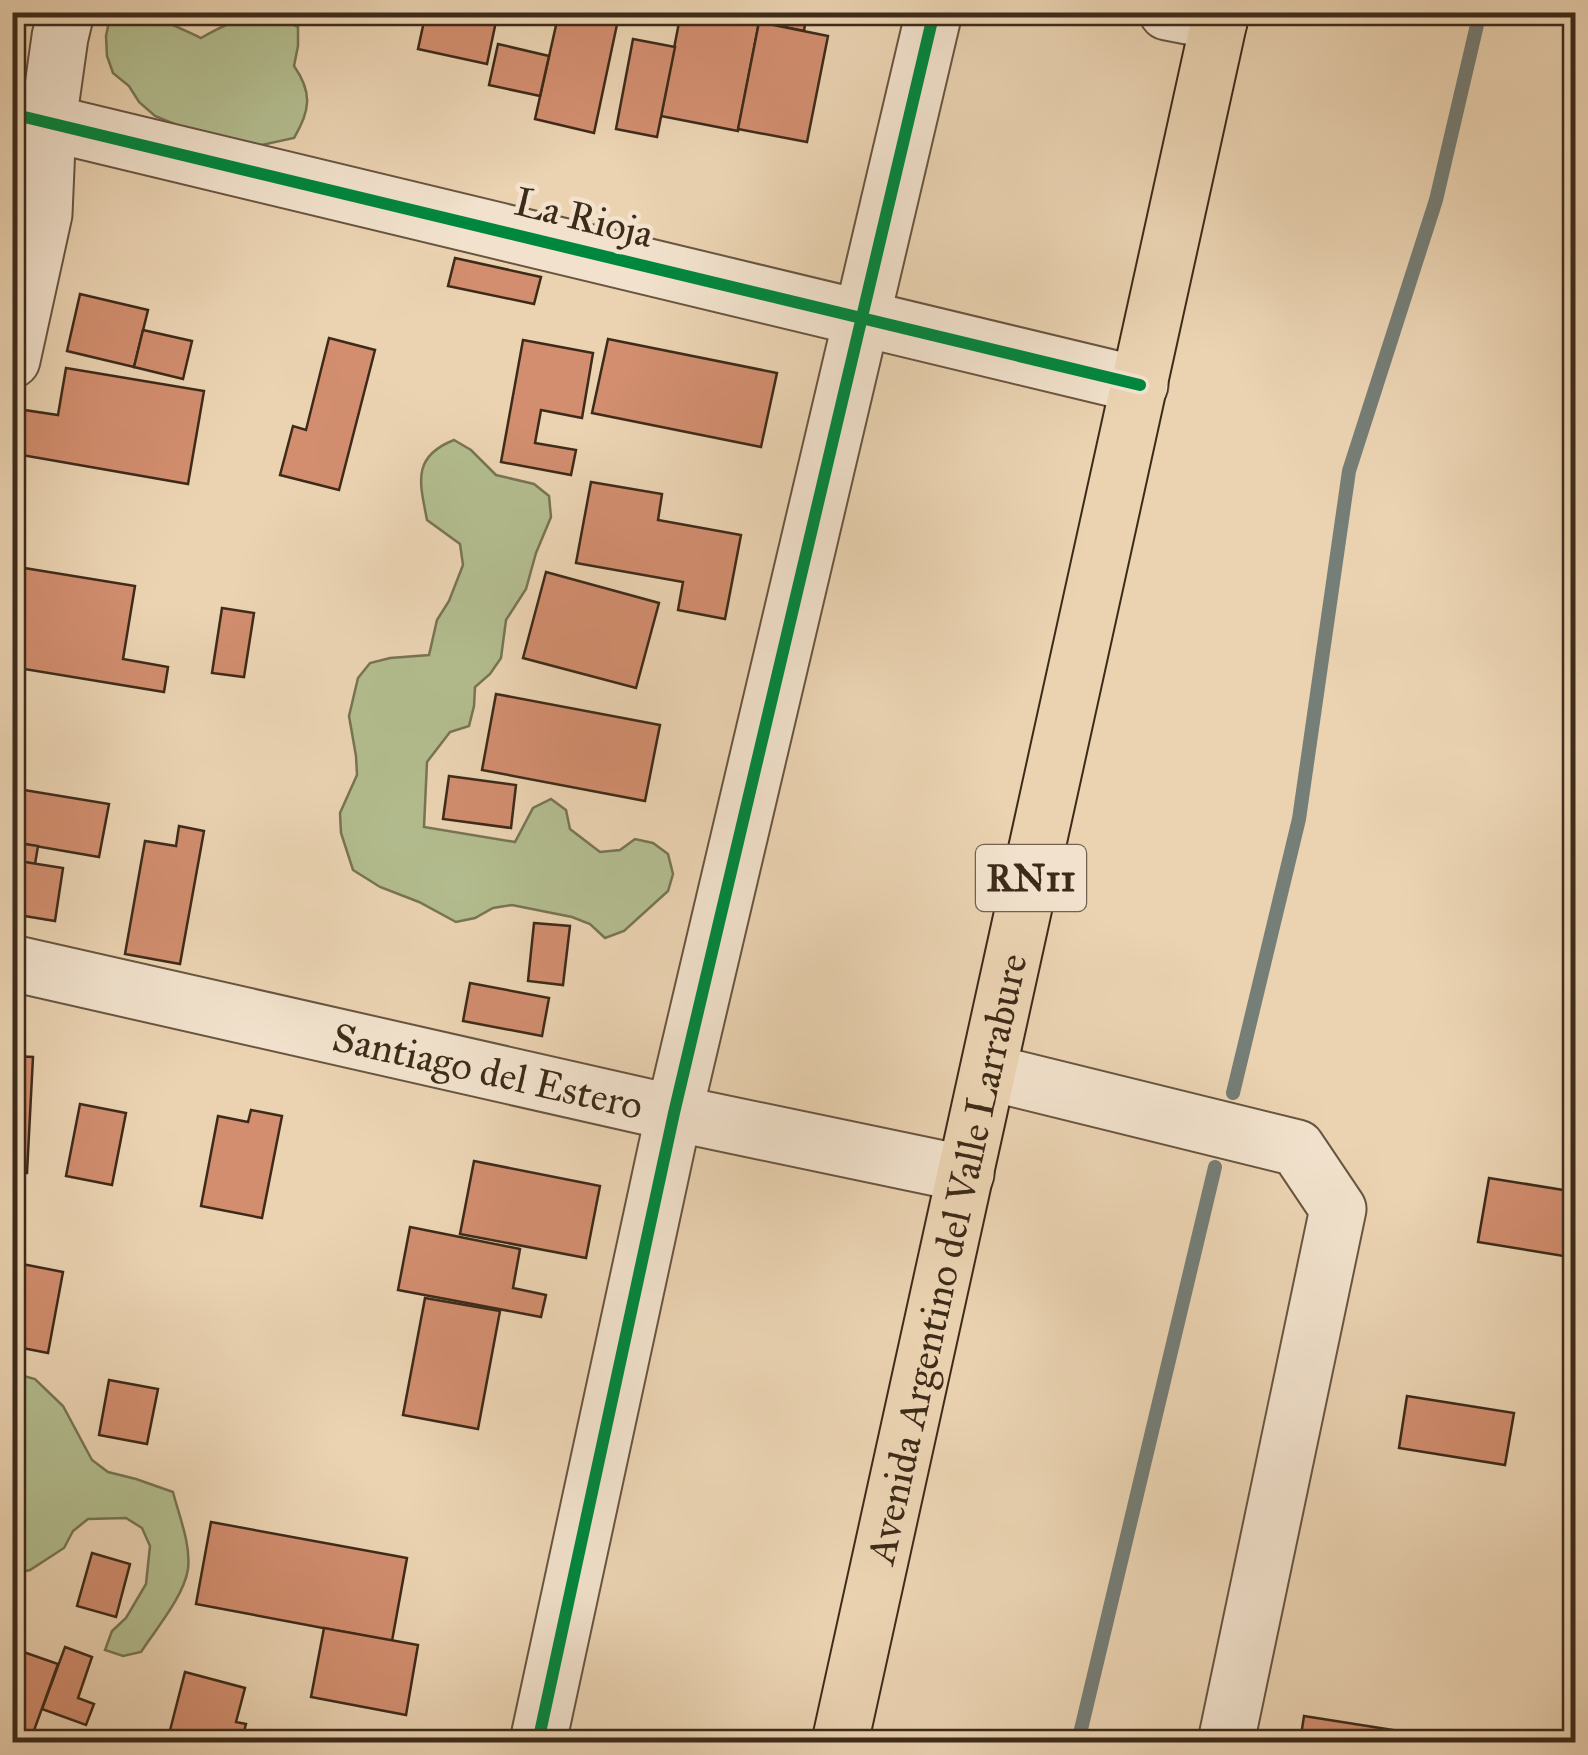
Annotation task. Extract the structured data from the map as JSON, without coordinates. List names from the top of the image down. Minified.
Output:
{"streets":{"highway":["RN11","Avenida Argentino del Valle Larrabure"],"street":["La Rioja","Santiago del Estero"]},"crossings":[["La Rioja","Avenida Argentino del Valle Larrabure"],["Santiago del Estero","Avenida Argentino del Valle Larrabure"]]}
